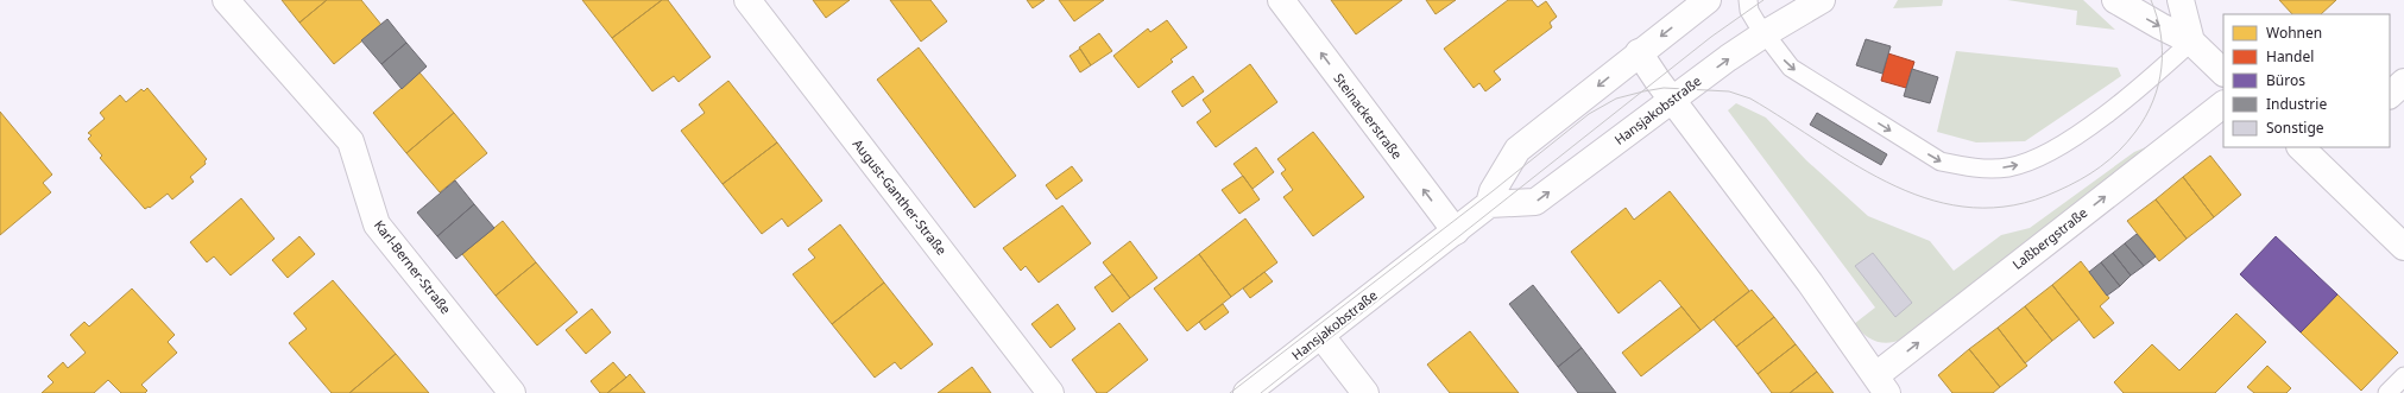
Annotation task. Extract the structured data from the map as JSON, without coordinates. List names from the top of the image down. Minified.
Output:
{"streets":{"street":["Hansjakobstraße","Steinackerstraße","August-Ganther-Straße","Laßbergstraße","Karl-Berner-Straße"]},"crossings":[["Hansjakobstraße","Steinackerstraße"],["Hansjakobstraße","Laßbergstraße"]],"one_way":["Steinackerstraße","Laßbergstraße"],"legend":["Wohnen","Handel","Büros","Industrie","Sonstige"]}
